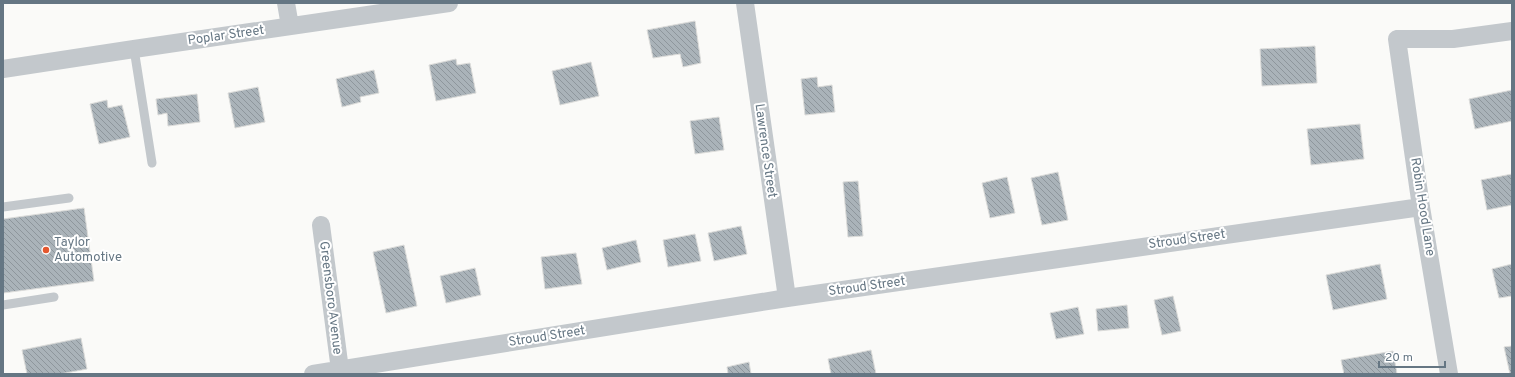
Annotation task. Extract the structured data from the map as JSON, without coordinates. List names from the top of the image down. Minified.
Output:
{"streets":{"street":["Poplar Street","Lawrence Street","Robin Hood Lane","Stroud Street","Greensboro Avenue"]},"crossings":[["Lawrence Street","Stroud Street"],["Robin Hood Lane","Stroud Street"],["Stroud Street","Greensboro Avenue"]],"places":["Taylor Automotive"],"scale_bar":"20 m"}
